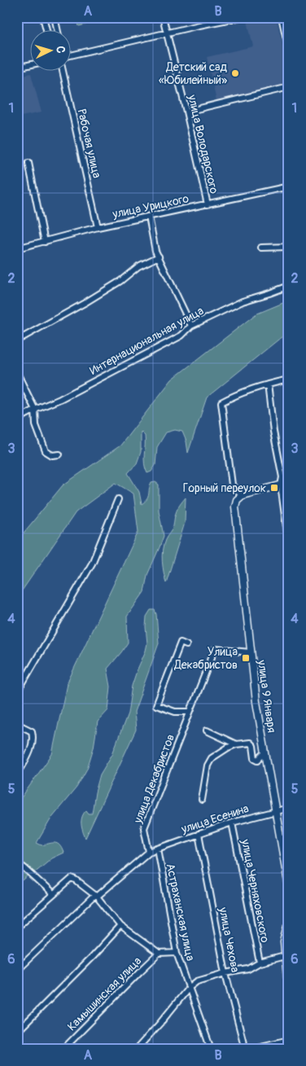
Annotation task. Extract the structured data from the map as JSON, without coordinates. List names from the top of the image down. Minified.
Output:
{"streets":{"main road":["улица 9 Января"],"street":["Рабочая улица","улица Володарского","улица Урицкого","Интернациональная улица","улица Декабристов","улица Есенина","улица Черняховского","Астраханская улица","улица Чехова","Камышинская улица"]},"crossings":[["Рабочая улица","улица Урицкого"],["улица Володарского","улица Урицкого"],["улица 9 Января","улица Декабристов"],["улица 9 Января","улица Есенина"],["улица Декабристов","улица Есенина"],["улица Есенина","улица Черняховского"],["улица Есенина","Астраханская улица"],["улица Есенина","улица Чехова"]],"places":{"other":["Детский сад «Юбилейный»"],"transit":["Горный переулок","Улица Декабристов"]},"north":"right","grid":{"columns":["A","B"],"rows":["1","2","3","4","5","6"]}}
